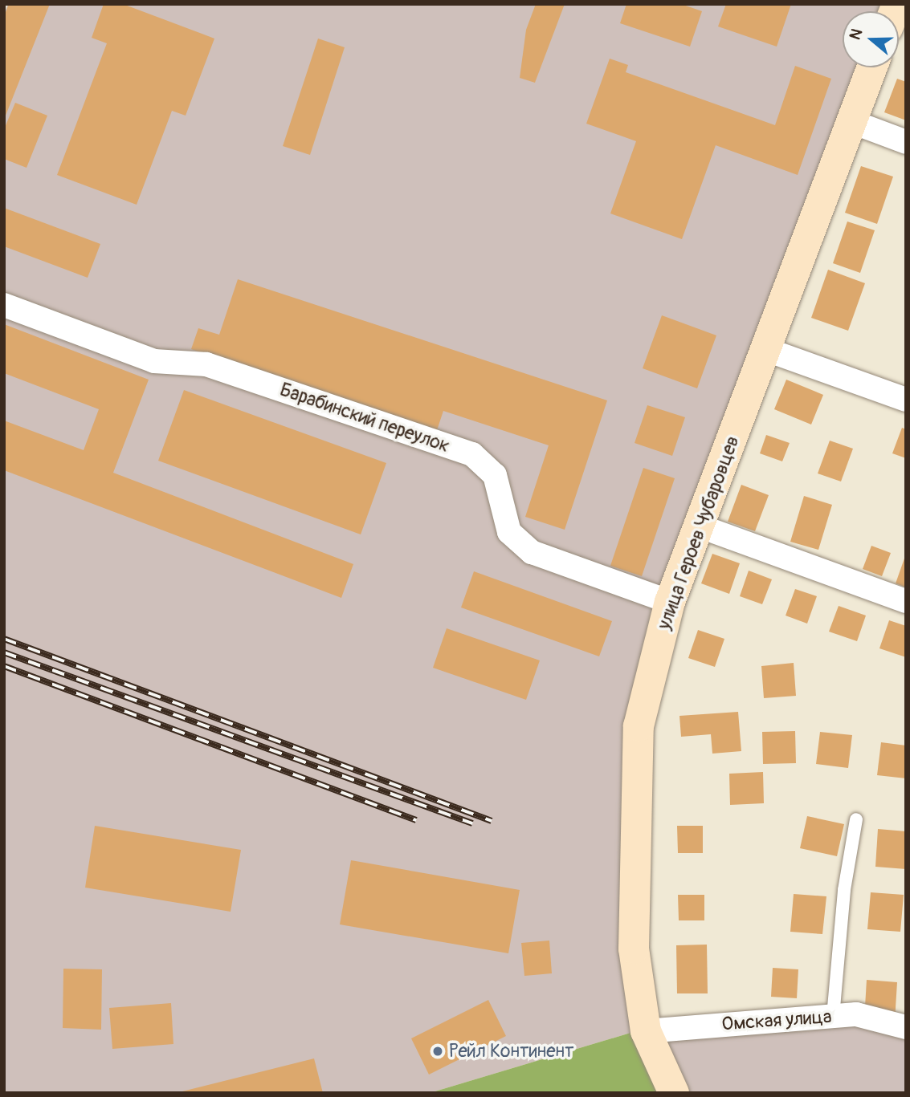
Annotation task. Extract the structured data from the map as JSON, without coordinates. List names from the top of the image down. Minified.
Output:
{"streets":{"street":["Барабинский переулок","улица Героев Чубаровцев","Омская улица"]},"crossings":[["Барабинский переулок","улица Героев Чубаровцев"],["улица Героев Чубаровцев","Омская улица"]],"places":["Рейл Континент"],"north":"left"}
